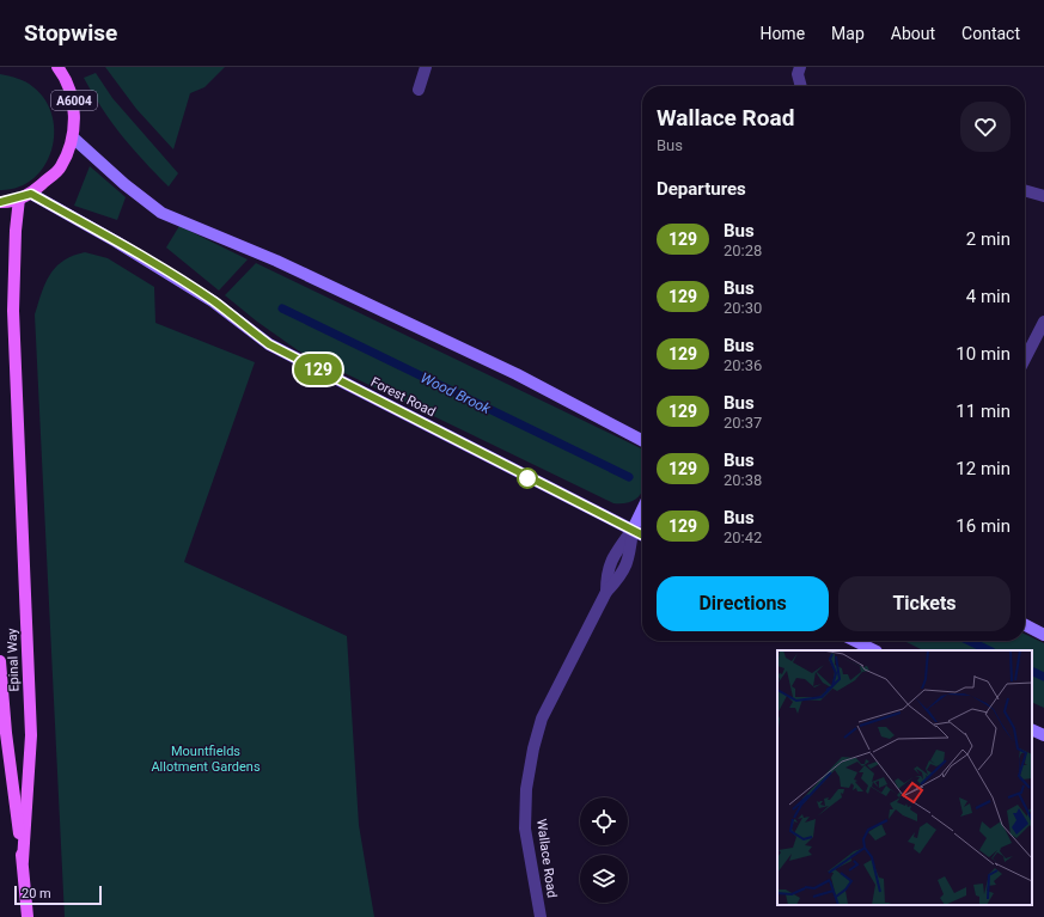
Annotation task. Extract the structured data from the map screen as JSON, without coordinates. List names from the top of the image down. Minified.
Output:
{"streets":{"main road":["A6004","Forest Road","Epinal Way"],"street":["Wallace Road"]},"crossings":[["A6004","Forest Road"],["A6004","Epinal Way"],["Forest Road","Epinal Way"],["Forest Road","Wallace Road"]],"water":["Wood Brook"],"parks":["Mountfields Allotment Gardens"],"lines":["bus line 129"],"scale_bar":"20 m","page":{"header":"Stopwise","nav":["Home","Map","About","Contact"],"on_map":"129","heading":[["Wallace Road","Bus"],"Departures"],"list":[{"mark":"129","name":"Bus","note":"20:28","value":"2 min"},{"mark":"129","name":"Bus","note":"20:30","value":"4 min"},{"mark":"129","name":"Bus","note":"20:36","value":"10 min"},{"mark":"129","name":"Bus","note":"20:37","value":"11 min"},{"mark":"129","name":"Bus","note":"20:38","value":"12 min"},{"mark":"129","name":"Bus","note":"20:42","value":"16 min"}],"buttons":["Directions","Tickets"],"scale":"20 m"}}
